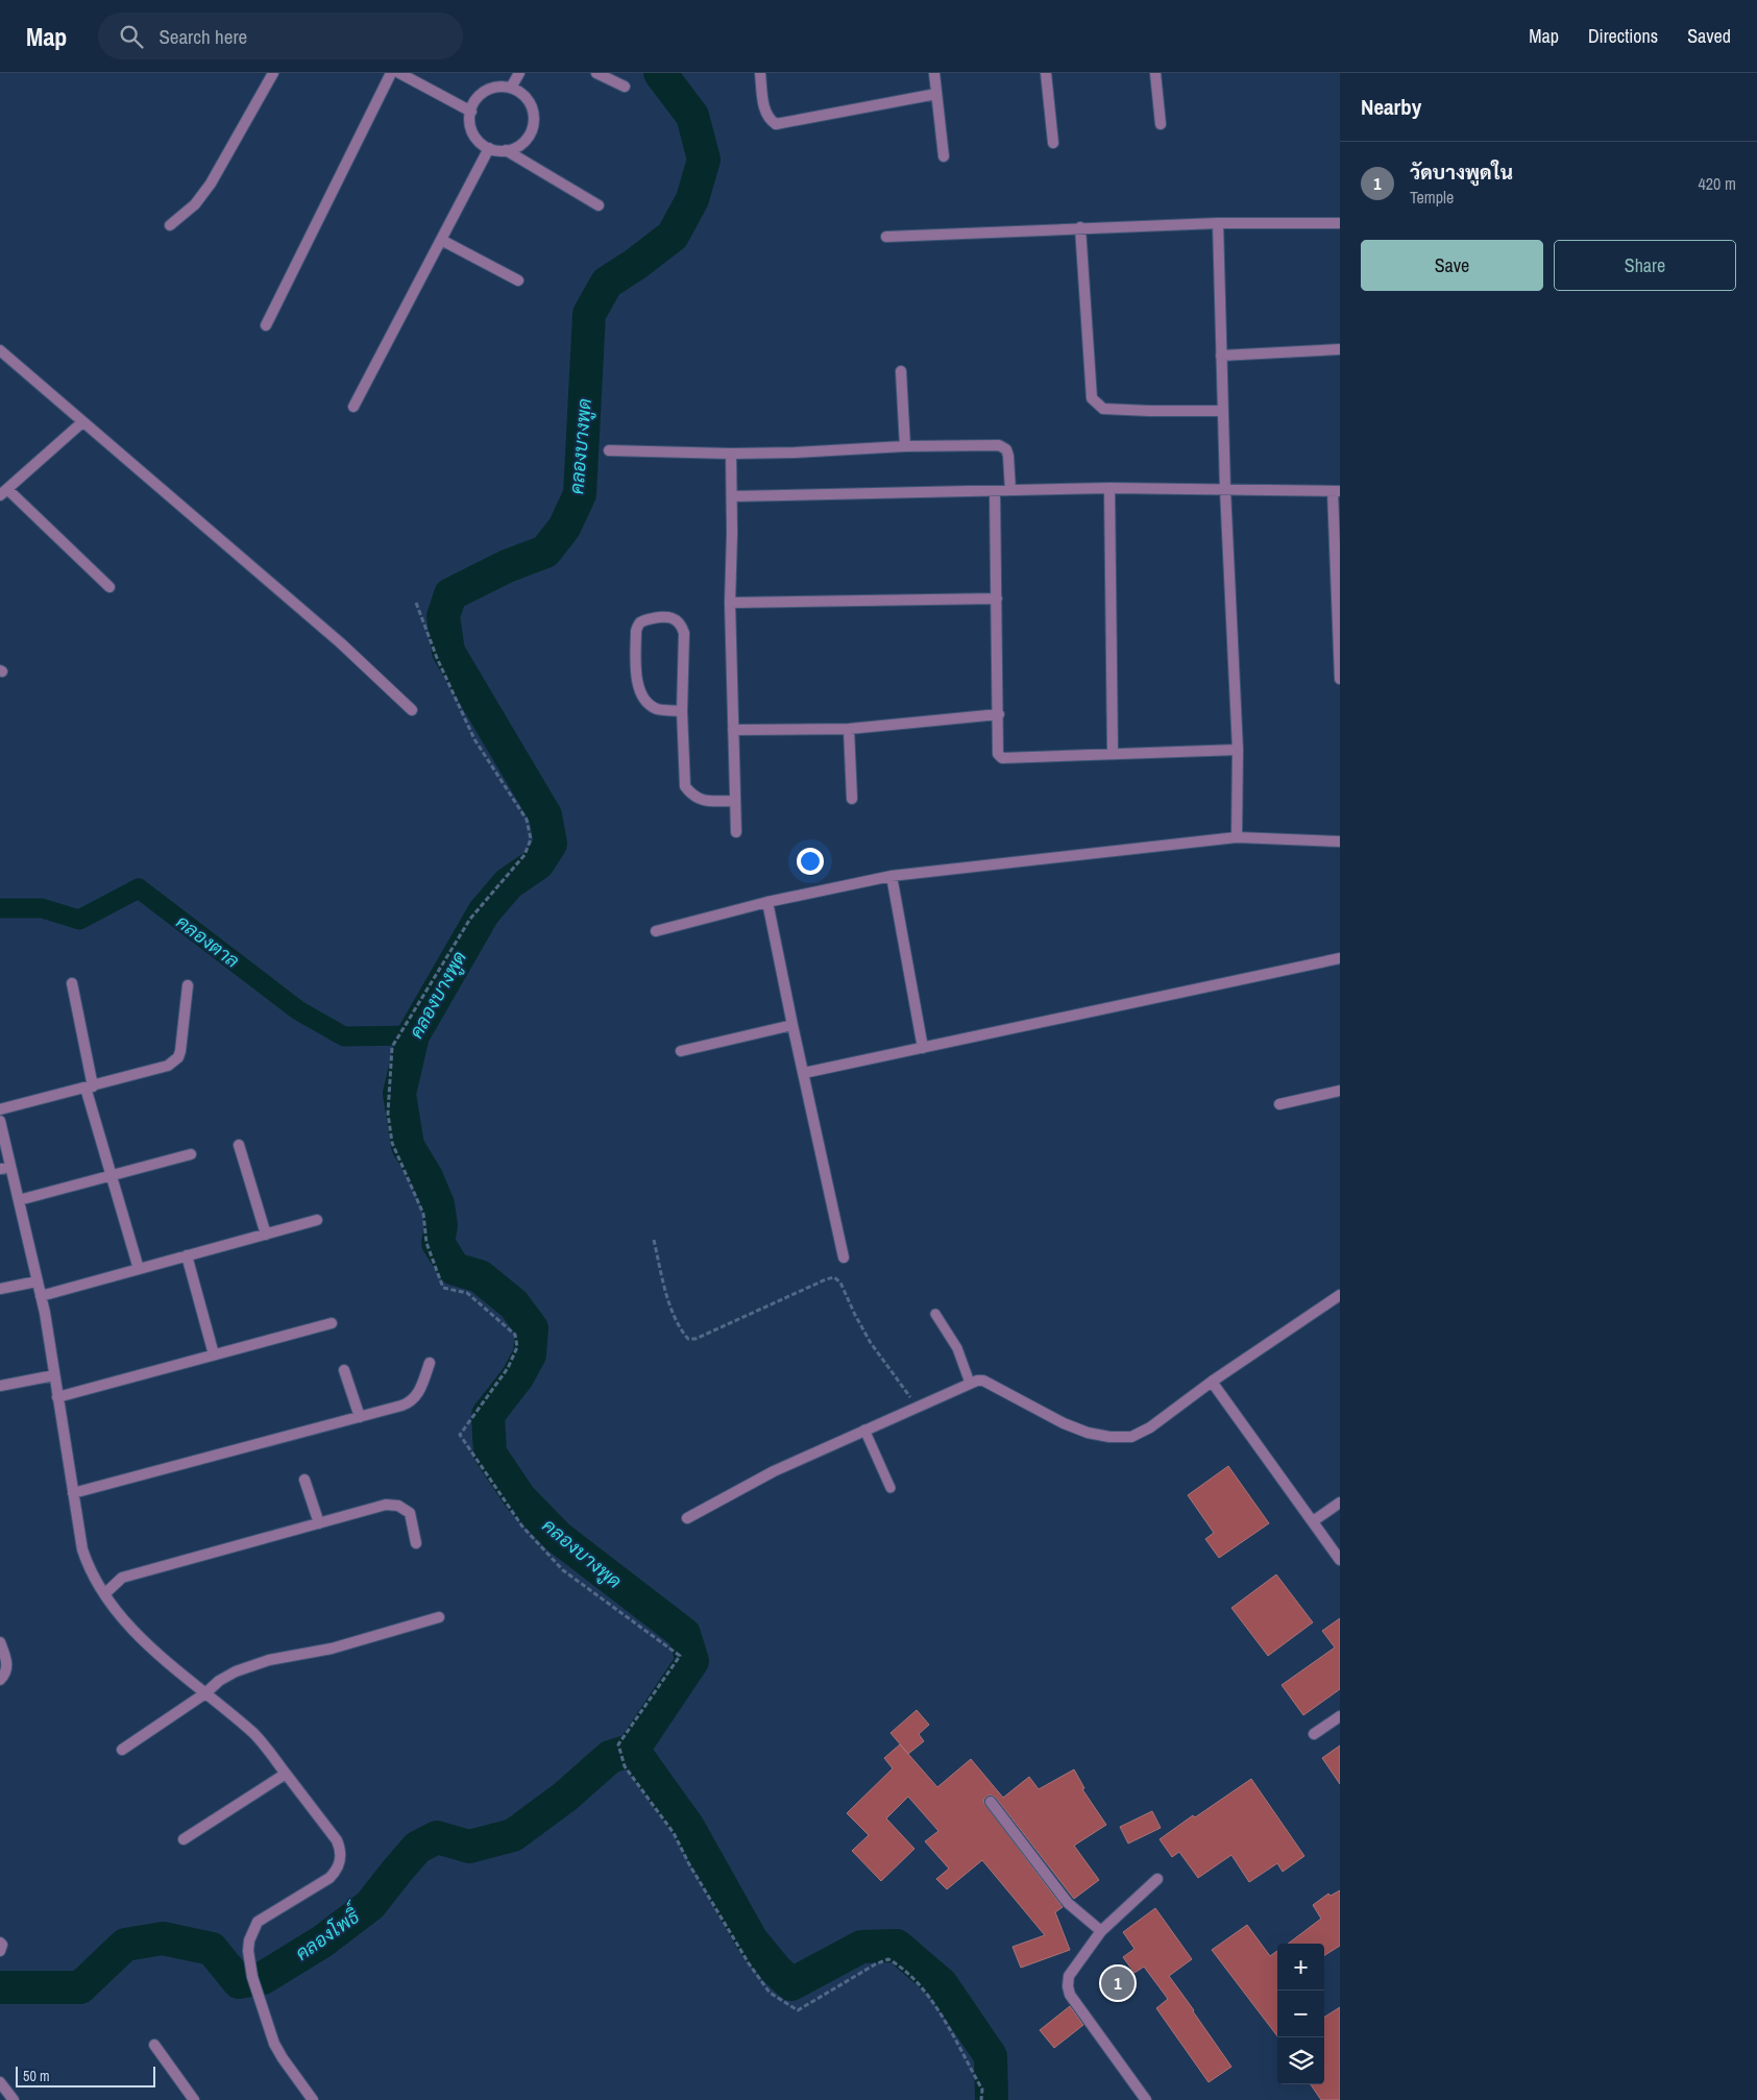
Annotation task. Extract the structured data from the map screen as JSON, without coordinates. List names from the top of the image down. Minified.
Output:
{"water":["คลองบางพูด","คลองตาล","คลองโพธิ์"],"scale_bar":"50 m","page":{"header":"Map","search":"Search here","nav":["Map","Directions","Saved"],"heading":"Nearby","list":[{"mark":"1","name":"วัดบางพูดใน","note":"Temple","value":"420 m"}],"buttons":["Save","Share"],"map_buttons":["+","−"],"pins":"1","scale":"50 m"}}
